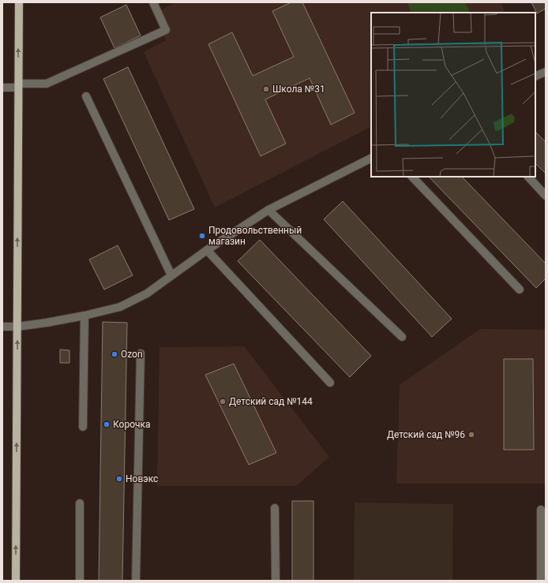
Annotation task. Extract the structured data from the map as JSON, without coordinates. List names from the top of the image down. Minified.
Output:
{"places":["Школа №31","Продовольственный магазин","Ozon","Детский сад №144","Корочка","Детский сад №96","Новэкс"]}
